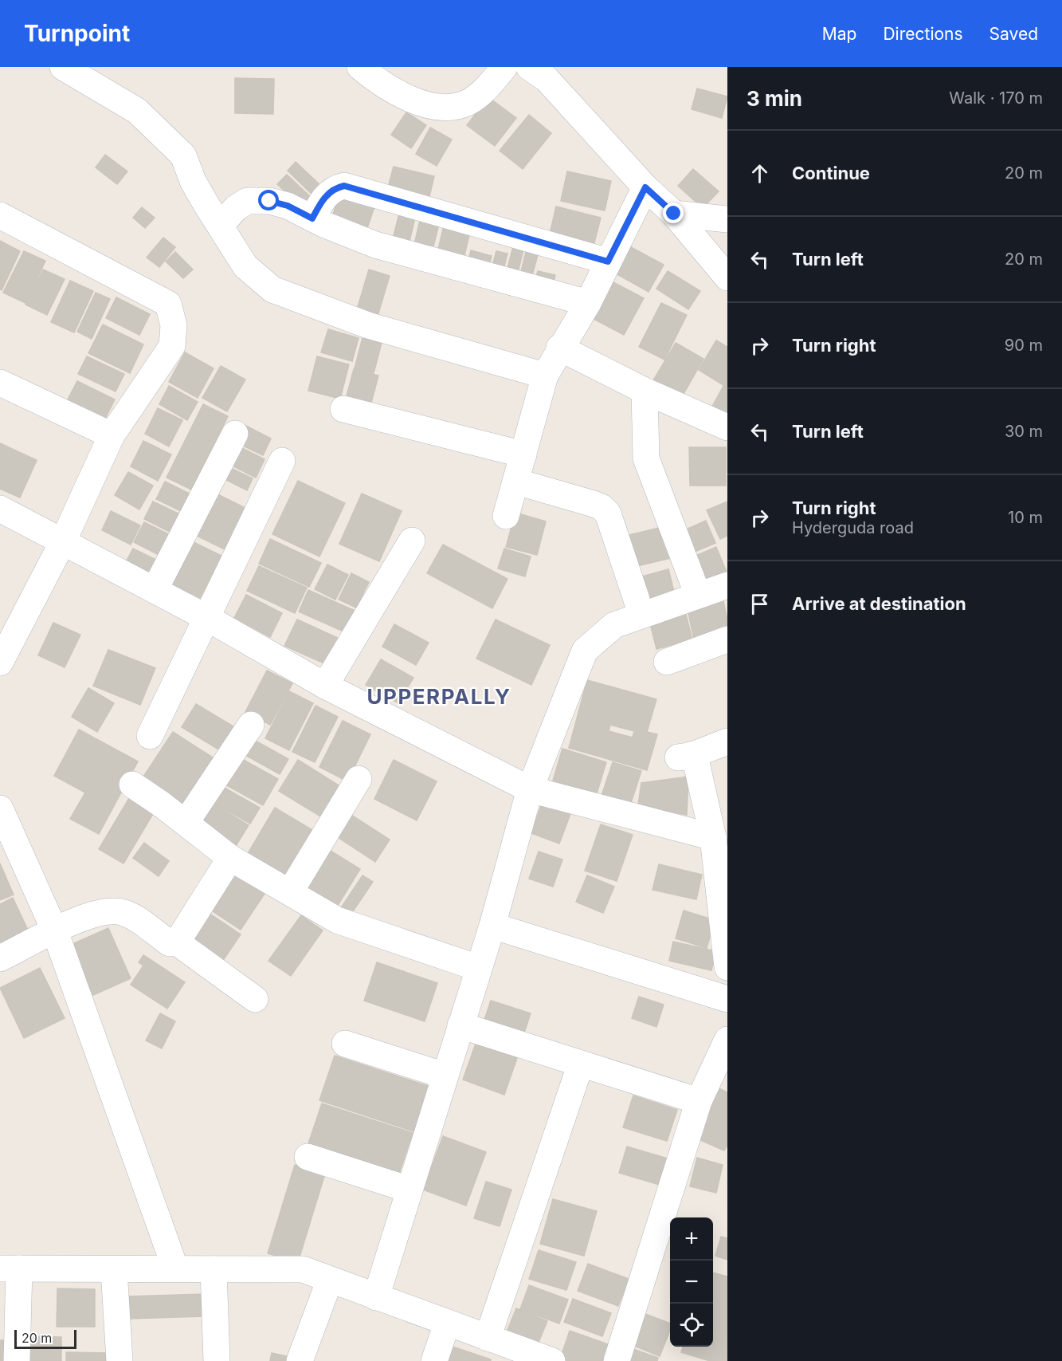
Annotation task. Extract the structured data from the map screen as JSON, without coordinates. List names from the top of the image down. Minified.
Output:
{"districts":["UPPERPALLY"],"scale_bar":"20 m","page":{"header":"Turnpoint","nav":["Map","Directions","Saved"],"heading":["3 min","Walk · 170 m"],"list":[["Continue","20 m"],["Turn left","20 m"],["Turn right","90 m"],["Turn left","30 m"],["Turn right","Hyderguda road","10 m"],"Arrive at destination"],"map_buttons":["+","−"],"scale":"20 m"}}
